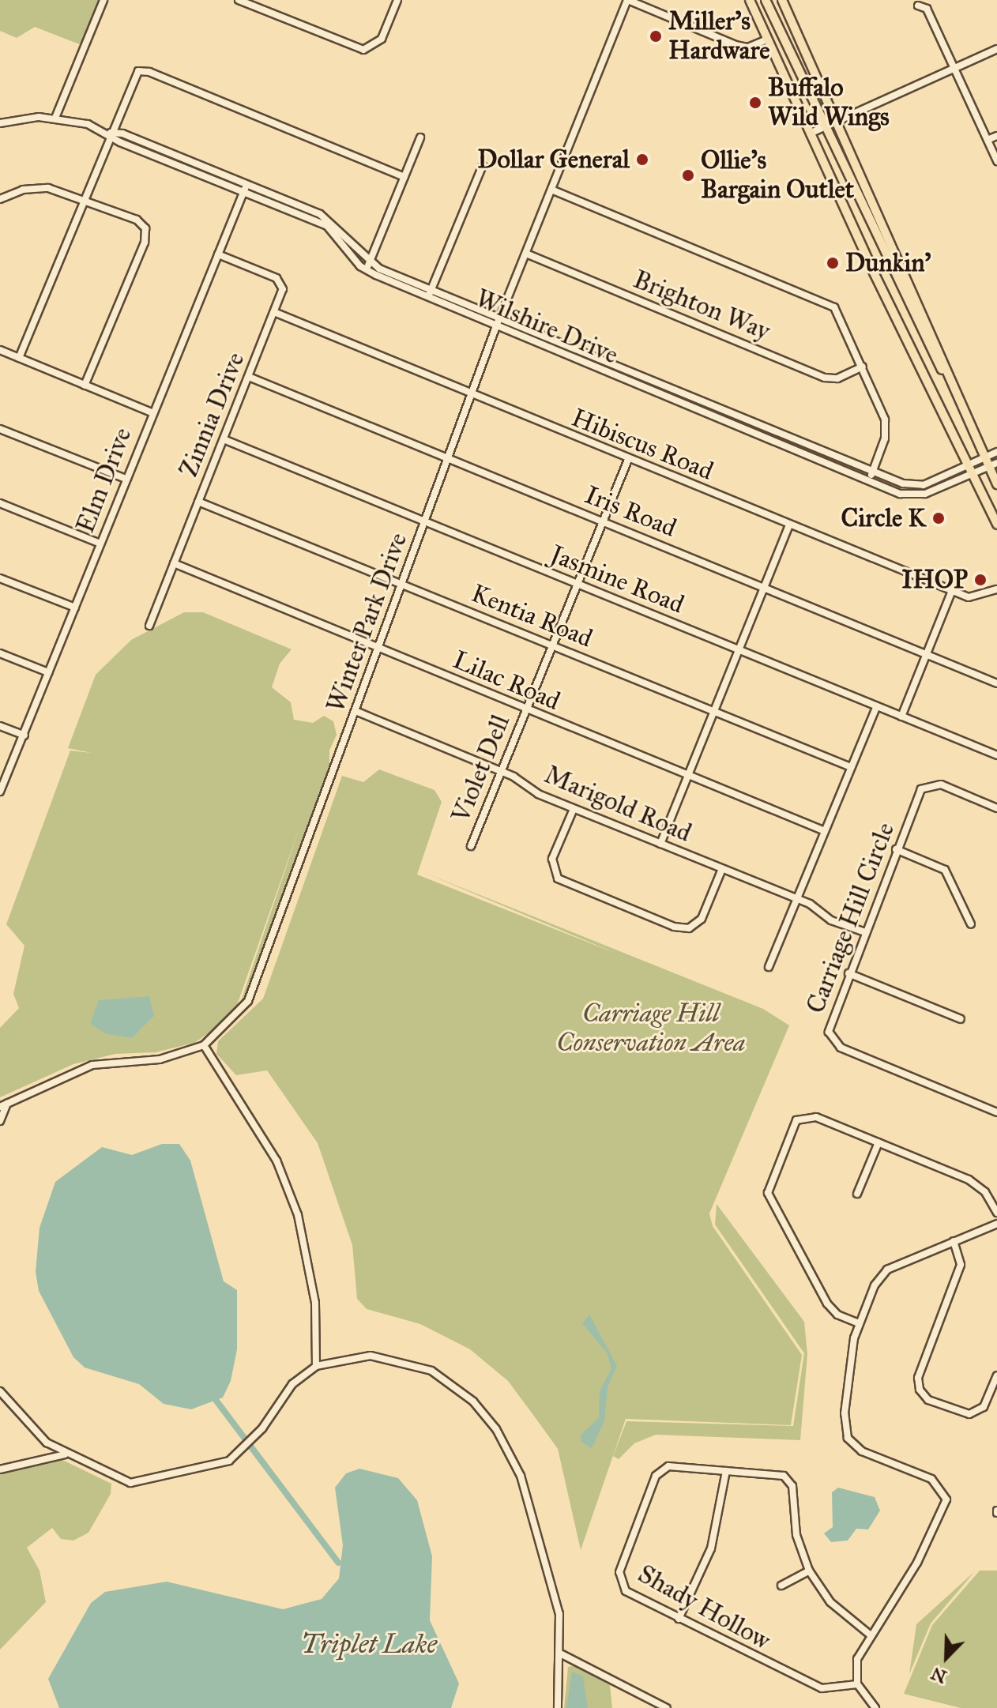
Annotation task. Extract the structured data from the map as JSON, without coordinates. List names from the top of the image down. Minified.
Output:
{"streets":{"street":["Brighton Way","Wilshire Drive","Zinnia Drive","Hibiscus Road","Elm Drive","Iris Road","Jasmine Road","Kentia Road","Winter Park Drive","Lilac Road","Violet Dell","Marigold Road","Carriage Hill Circle","Shady Hollow"]},"crossings":[["Brighton Way","Winter Park Drive"],["Wilshire Drive","Elm Drive"],["Wilshire Drive","Winter Park Drive"],["Zinnia Drive","Hibiscus Road"],["Zinnia Drive","Elm Drive"],["Zinnia Drive","Iris Road"],["Zinnia Drive","Jasmine Road"],["Zinnia Drive","Kentia Road"],["Zinnia Drive","Lilac Road"],["Hibiscus Road","Winter Park Drive"],["Hibiscus Road","Violet Dell"],["Iris Road","Winter Park Drive"],["Iris Road","Violet Dell"],["Jasmine Road","Winter Park Drive"],["Jasmine Road","Violet Dell"],["Kentia Road","Winter Park Drive"],["Kentia Road","Violet Dell"],["Winter Park Drive","Lilac Road"],["Winter Park Drive","Marigold Road"],["Lilac Road","Violet Dell"],["Violet Dell","Marigold Road"],["Marigold Road","Carriage Hill Circle"]],"water":["Triplet Lake"],"parks":["Carriage Hill Conservation Area"],"places":["Miller's Hardware","Buffalo Wild Wings","Dollar General","Ollie's Bargain Outlet","Dunkin'","Circle K","IHOP"],"north":"bottom left"}
